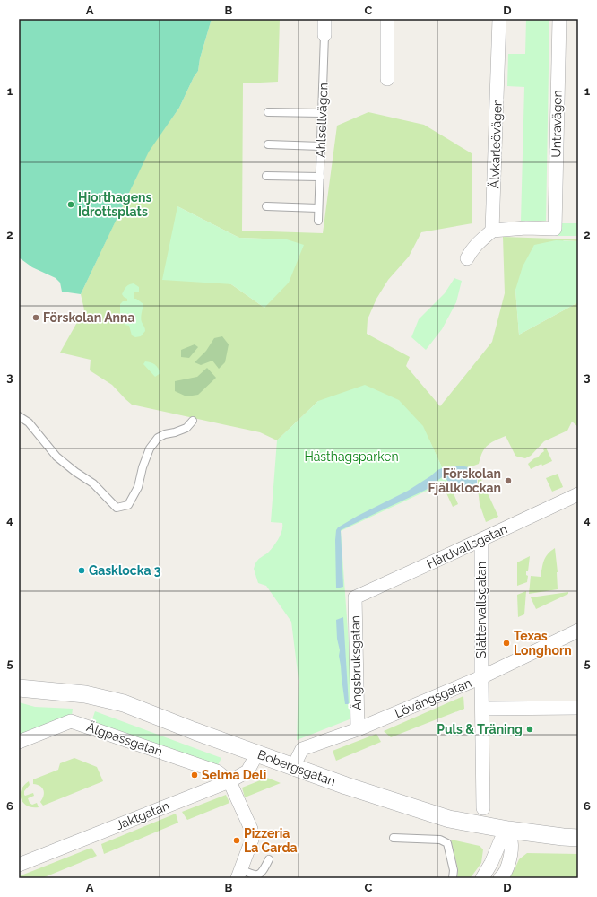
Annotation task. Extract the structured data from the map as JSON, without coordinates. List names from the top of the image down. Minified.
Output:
{"streets":{"street":["Ahlsellvägen","Untravägen","Älvkarleövägen","Hårdvallsgatan","Slåttervallsgatan","Ängsbruksgatan","Lövängsgatan","Älgpassgatan","Bobergsgatan","Jaktgatan"]},"crossings":[["Untravägen","Älvkarleövägen"],["Hårdvallsgatan","Slåttervallsgatan"],["Hårdvallsgatan","Ängsbruksgatan"],["Slåttervallsgatan","Lövängsgatan"],["Ängsbruksgatan","Lövängsgatan"],["Lövängsgatan","Bobergsgatan"],["Älgpassgatan","Jaktgatan"],["Bobergsgatan","Jaktgatan"]],"parks":["Hästhagsparken"],"places":["Hjorthagens Idrottsplats","Förskolan Anna","Förskolan Fjällklockan","Gasklocka 3","Texas Longhorn","Puls & Träning","Selma Deli","Pizzeria La Carda"],"grid":{"columns":["A","B","C","D"],"rows":["1","2","3","4","5","6"]}}
